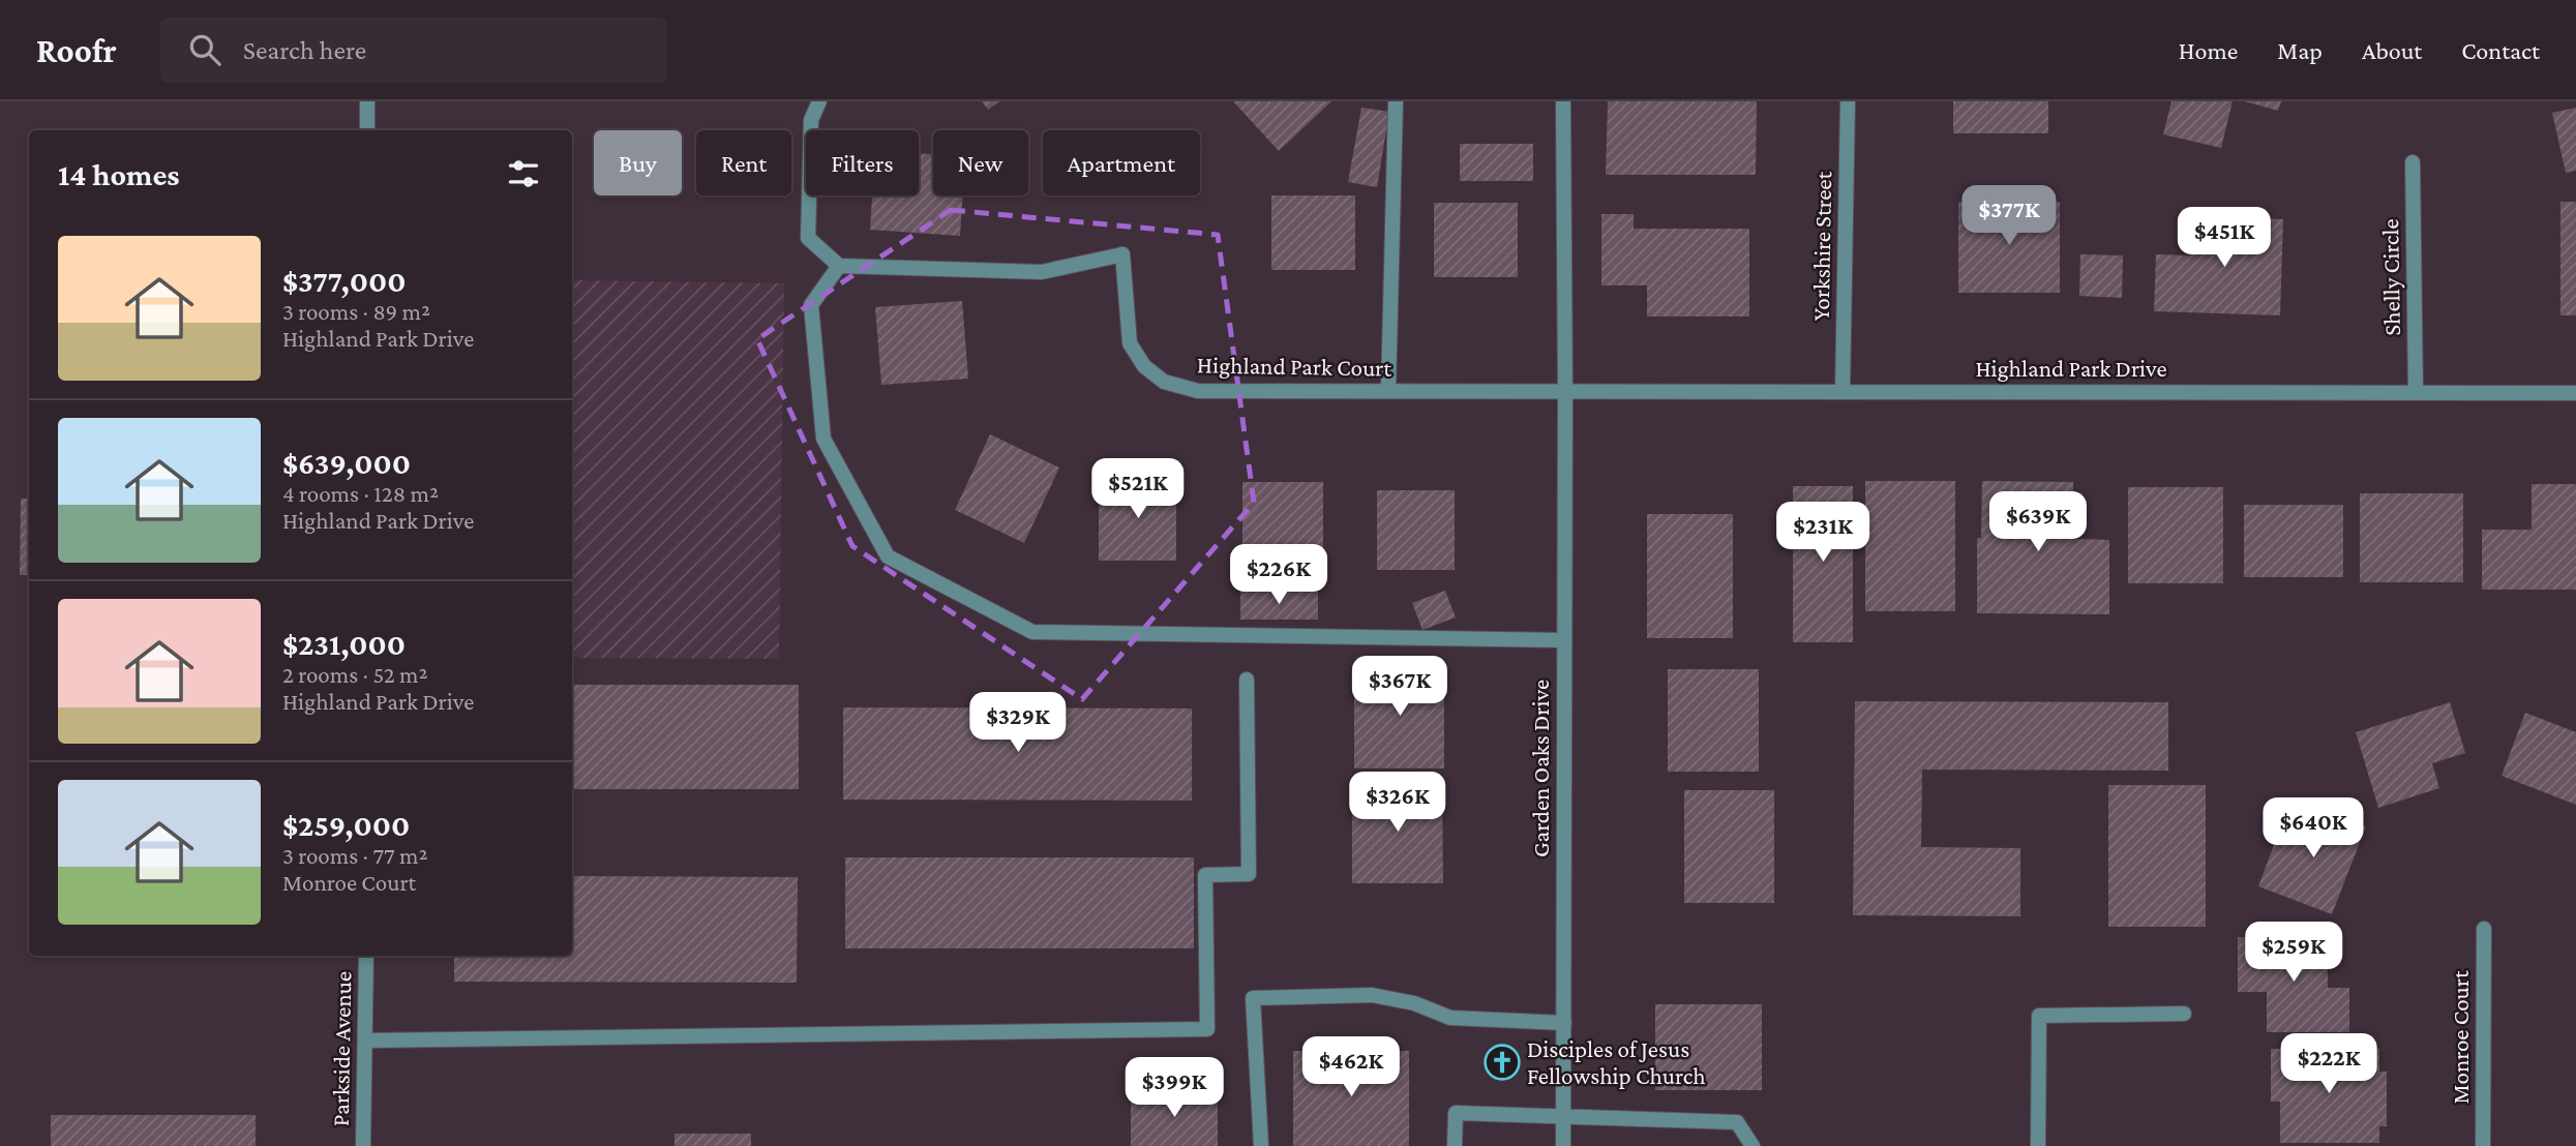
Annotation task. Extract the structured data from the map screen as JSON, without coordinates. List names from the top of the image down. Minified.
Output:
{"streets":{"street":["Yorkshire Street","Shelly Circle","Highland Park Court","Highland Park Drive","Garden Oaks Drive","Monroe Court","Parkside Avenue"]},"crossings":[["Yorkshire Street","Highland Park Drive"],["Shelly Circle","Highland Park Drive"],["Highland Park Court","Highland Park Drive"],["Highland Park Court","Garden Oaks Drive"],["Highland Park Drive","Garden Oaks Drive"]],"places":{"church":["Disciples of Jesus Fellowship Church"]},"page":{"header":"Roofr","search":"Search here","nav":["Home","Map","About","Contact"],"chip":["Buy","Rent","Filters","New","Apartment"],"heading":"14 homes","price":["$377K","$451K","$521K","$639K","$231K","$226K","$367K","$329K","$326K","$640K","$259K","$222K","$462K","$399K"],"list":[{"name":"$377,000","note":"3 rooms · 89 m² · Highland Park Drive"},{"name":"$639,000","note":"4 rooms · 128 m² · Highland Park Drive"},{"name":"$231,000","note":"2 rooms · 52 m² · Highland Park Drive"},{"name":"$259,000","note":"3 rooms · 77 m² · Monroe Court"}]}}
